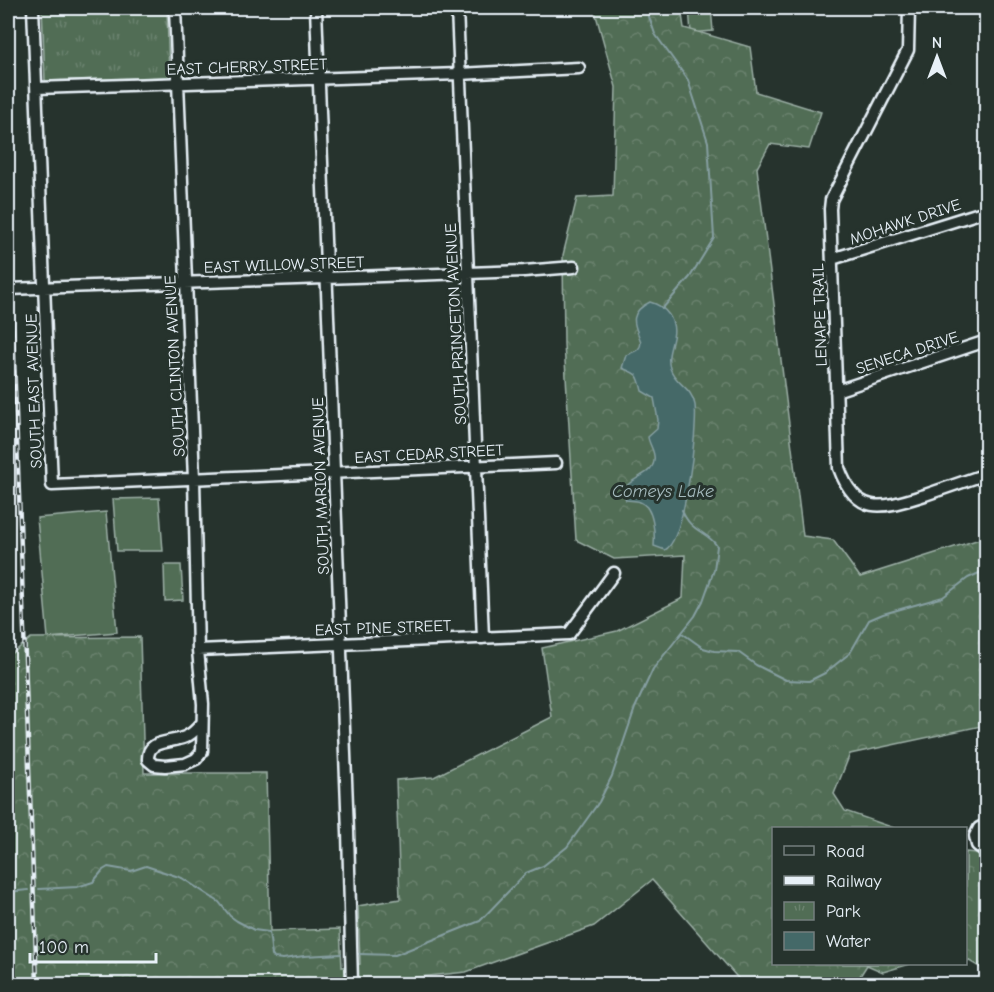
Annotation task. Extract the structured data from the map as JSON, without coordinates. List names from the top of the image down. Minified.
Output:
{"streets":{"street":["EAST CHERRY STREET","MOHAWK DRIVE","EAST WILLOW STREET","LENAPE TRAIL","SOUTH PRINCETON AVENUE","SENECA DRIVE","SOUTH CLINTON AVENUE","SOUTH EAST AVENUE","EAST CEDAR STREET","SOUTH MARION AVENUE","EAST PINE STREET"]},"crossings":[["EAST CHERRY STREET","SOUTH PRINCETON AVENUE"],["EAST CHERRY STREET","SOUTH CLINTON AVENUE"],["EAST CHERRY STREET","SOUTH EAST AVENUE"],["EAST CHERRY STREET","SOUTH MARION AVENUE"],["MOHAWK DRIVE","LENAPE TRAIL"],["EAST WILLOW STREET","SOUTH PRINCETON AVENUE"],["EAST WILLOW STREET","SOUTH CLINTON AVENUE"],["EAST WILLOW STREET","SOUTH EAST AVENUE"],["EAST WILLOW STREET","SOUTH MARION AVENUE"],["LENAPE TRAIL","SENECA DRIVE"],["SOUTH PRINCETON AVENUE","EAST CEDAR STREET"],["SOUTH PRINCETON AVENUE","EAST PINE STREET"],["SOUTH CLINTON AVENUE","EAST CEDAR STREET"],["SOUTH CLINTON AVENUE","EAST PINE STREET"],["SOUTH EAST AVENUE","EAST CEDAR STREET"],["EAST CEDAR STREET","SOUTH MARION AVENUE"],["SOUTH MARION AVENUE","EAST PINE STREET"]],"water":["Comeys Lake"],"legend":["Road","Railway","Park","Water"],"scale_bar":"100 m","north":"top"}
